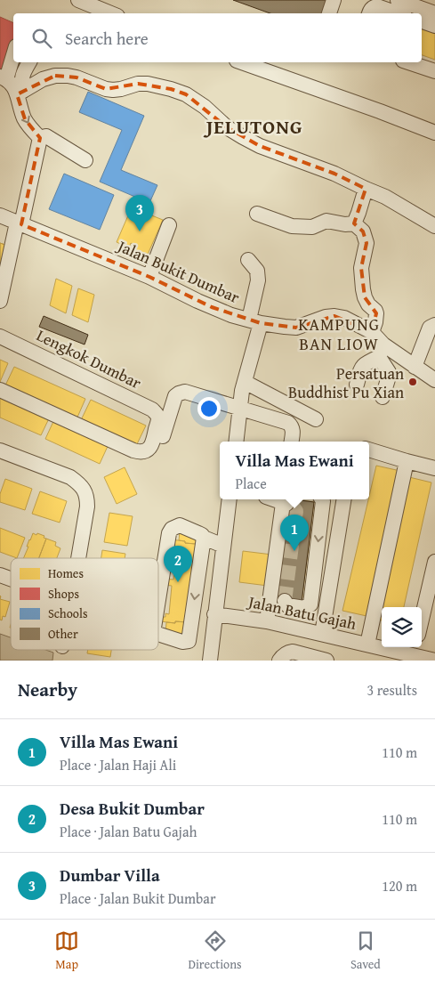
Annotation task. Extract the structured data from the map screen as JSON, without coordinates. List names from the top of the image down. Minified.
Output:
{"streets":{"street":["Jalan Bukit Dumbar","Lengkok Dumbar","Jalan Batu Gajah"]},"districts":["JELUTONG","KAMPUNG BAN LIOW"],"places":["Persatuan Buddhist Pu Xian"],"legend":["Homes","Shops","Schools","Other"],"page":{"search":"Search here","pins":["3","1","2"],"popup":["Villa Mas Ewani","Place"],"heading":["Nearby","3 results"],"list":[{"mark":"1","name":"Villa Mas Ewani","note":"Place · Jalan Haji Ali","value":"110 m"},{"mark":"2","name":"Desa Bukit Dumbar","note":"Place · Jalan Batu Gajah","value":"110 m"},{"mark":"3","name":"Dumbar Villa","note":"Place · Jalan Bukit Dumbar","value":"120 m"}],"nav":["Map","Directions","Saved"]}}
